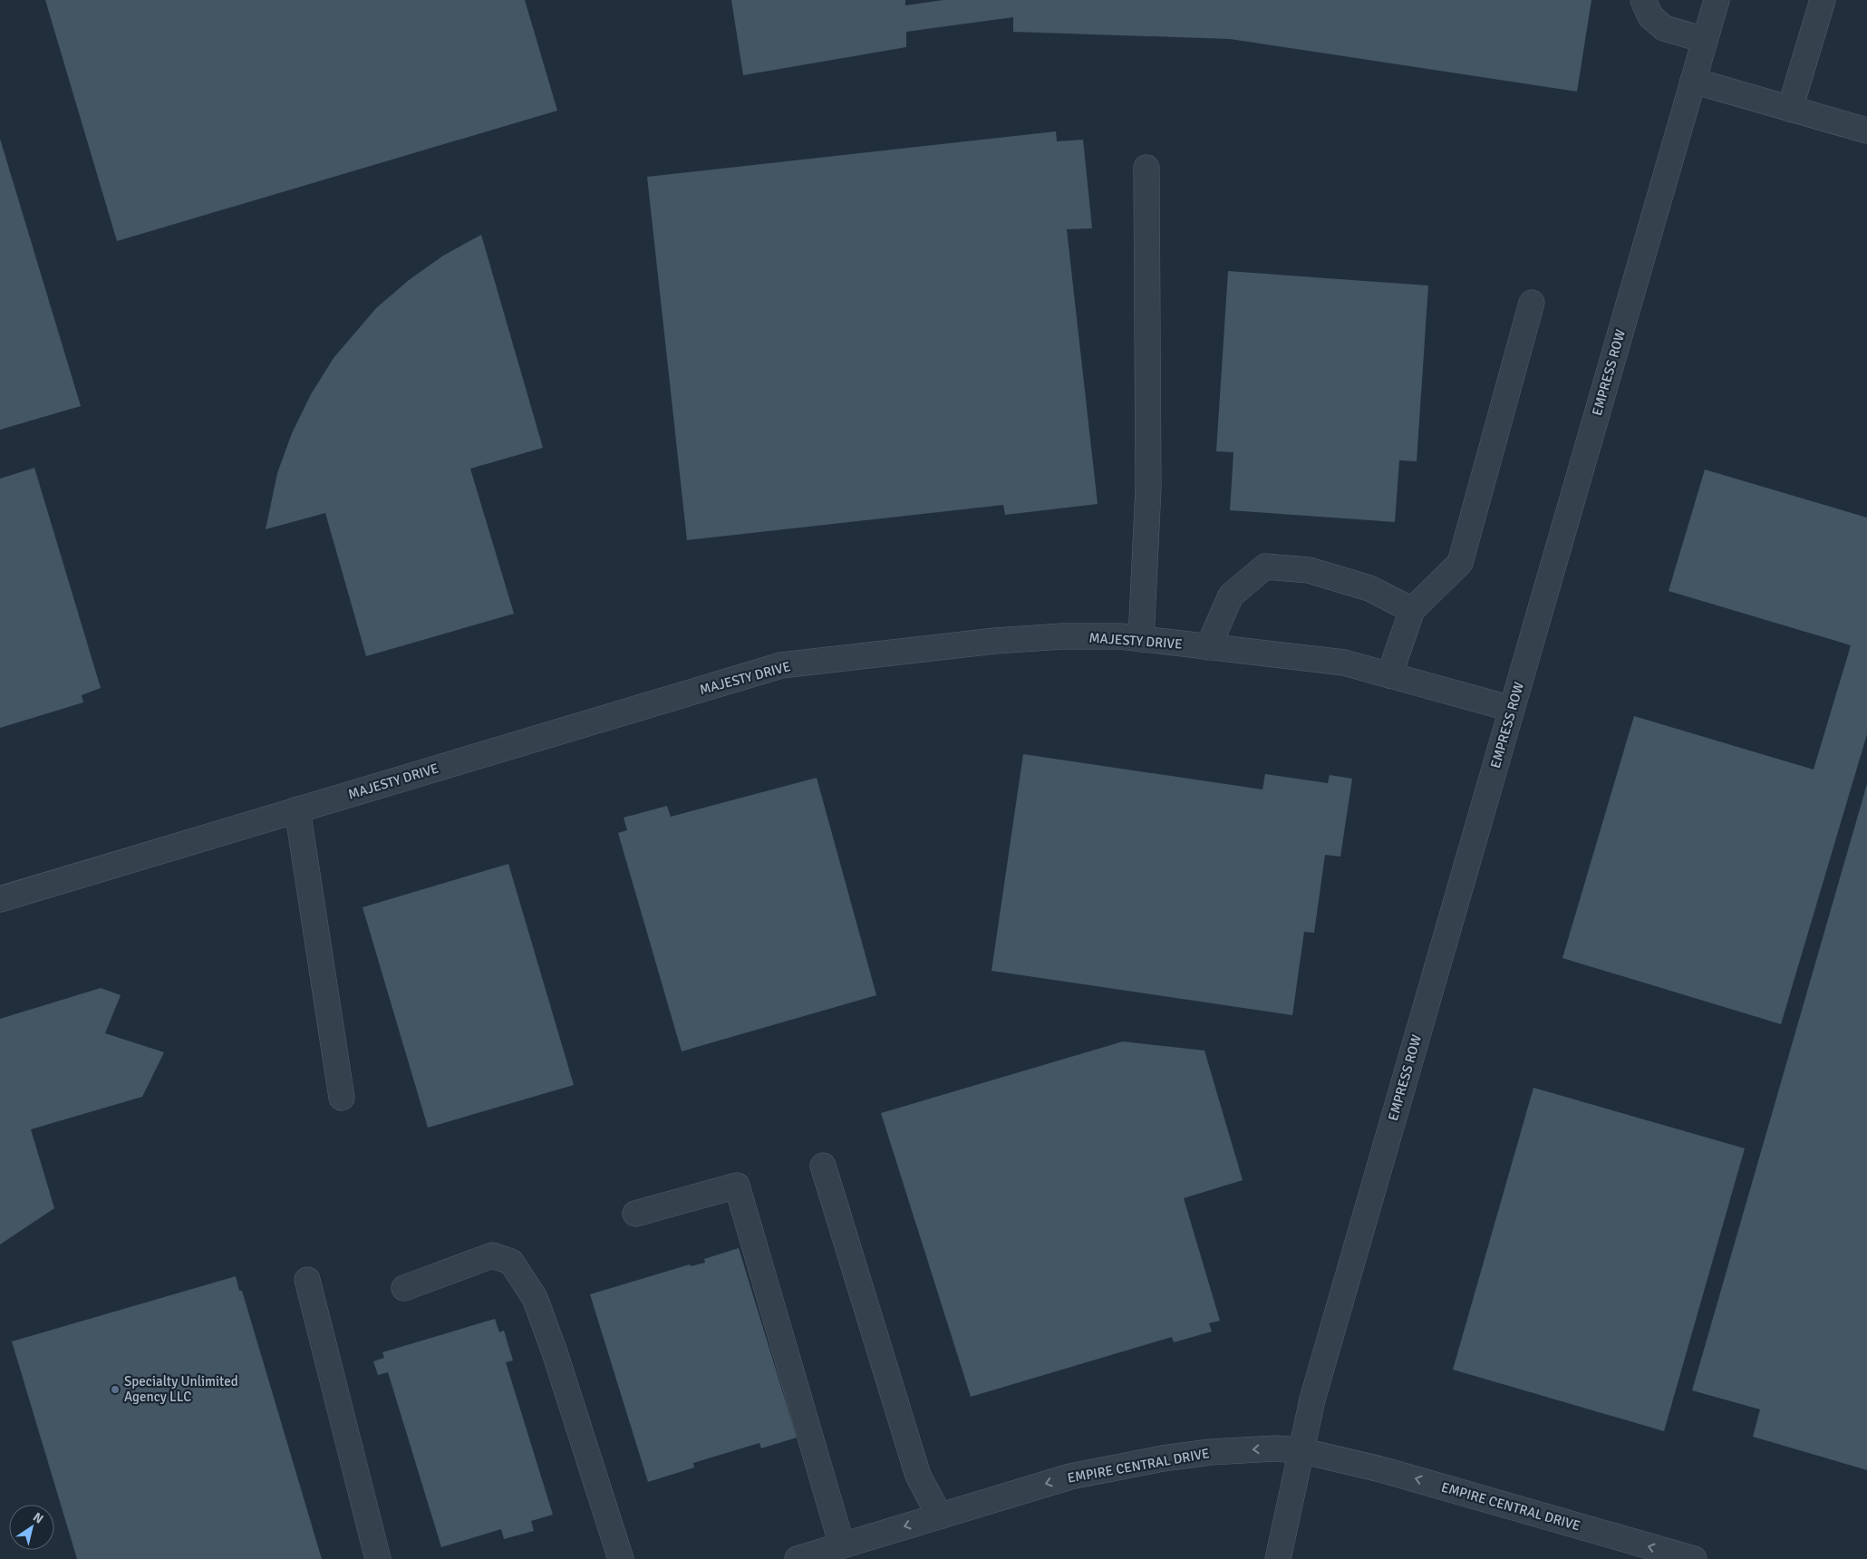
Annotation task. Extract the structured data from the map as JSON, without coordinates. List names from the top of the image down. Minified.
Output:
{"streets":{"street":["EMPRESS ROW","MAJESTY DRIVE","EMPIRE CENTRAL DRIVE"]},"crossings":[["EMPRESS ROW","MAJESTY DRIVE"],["EMPRESS ROW","EMPIRE CENTRAL DRIVE"]],"one_way":["EMPIRE CENTRAL DRIVE"],"places":["Specialty Unlimited Agency LLC"],"north":"top right"}
